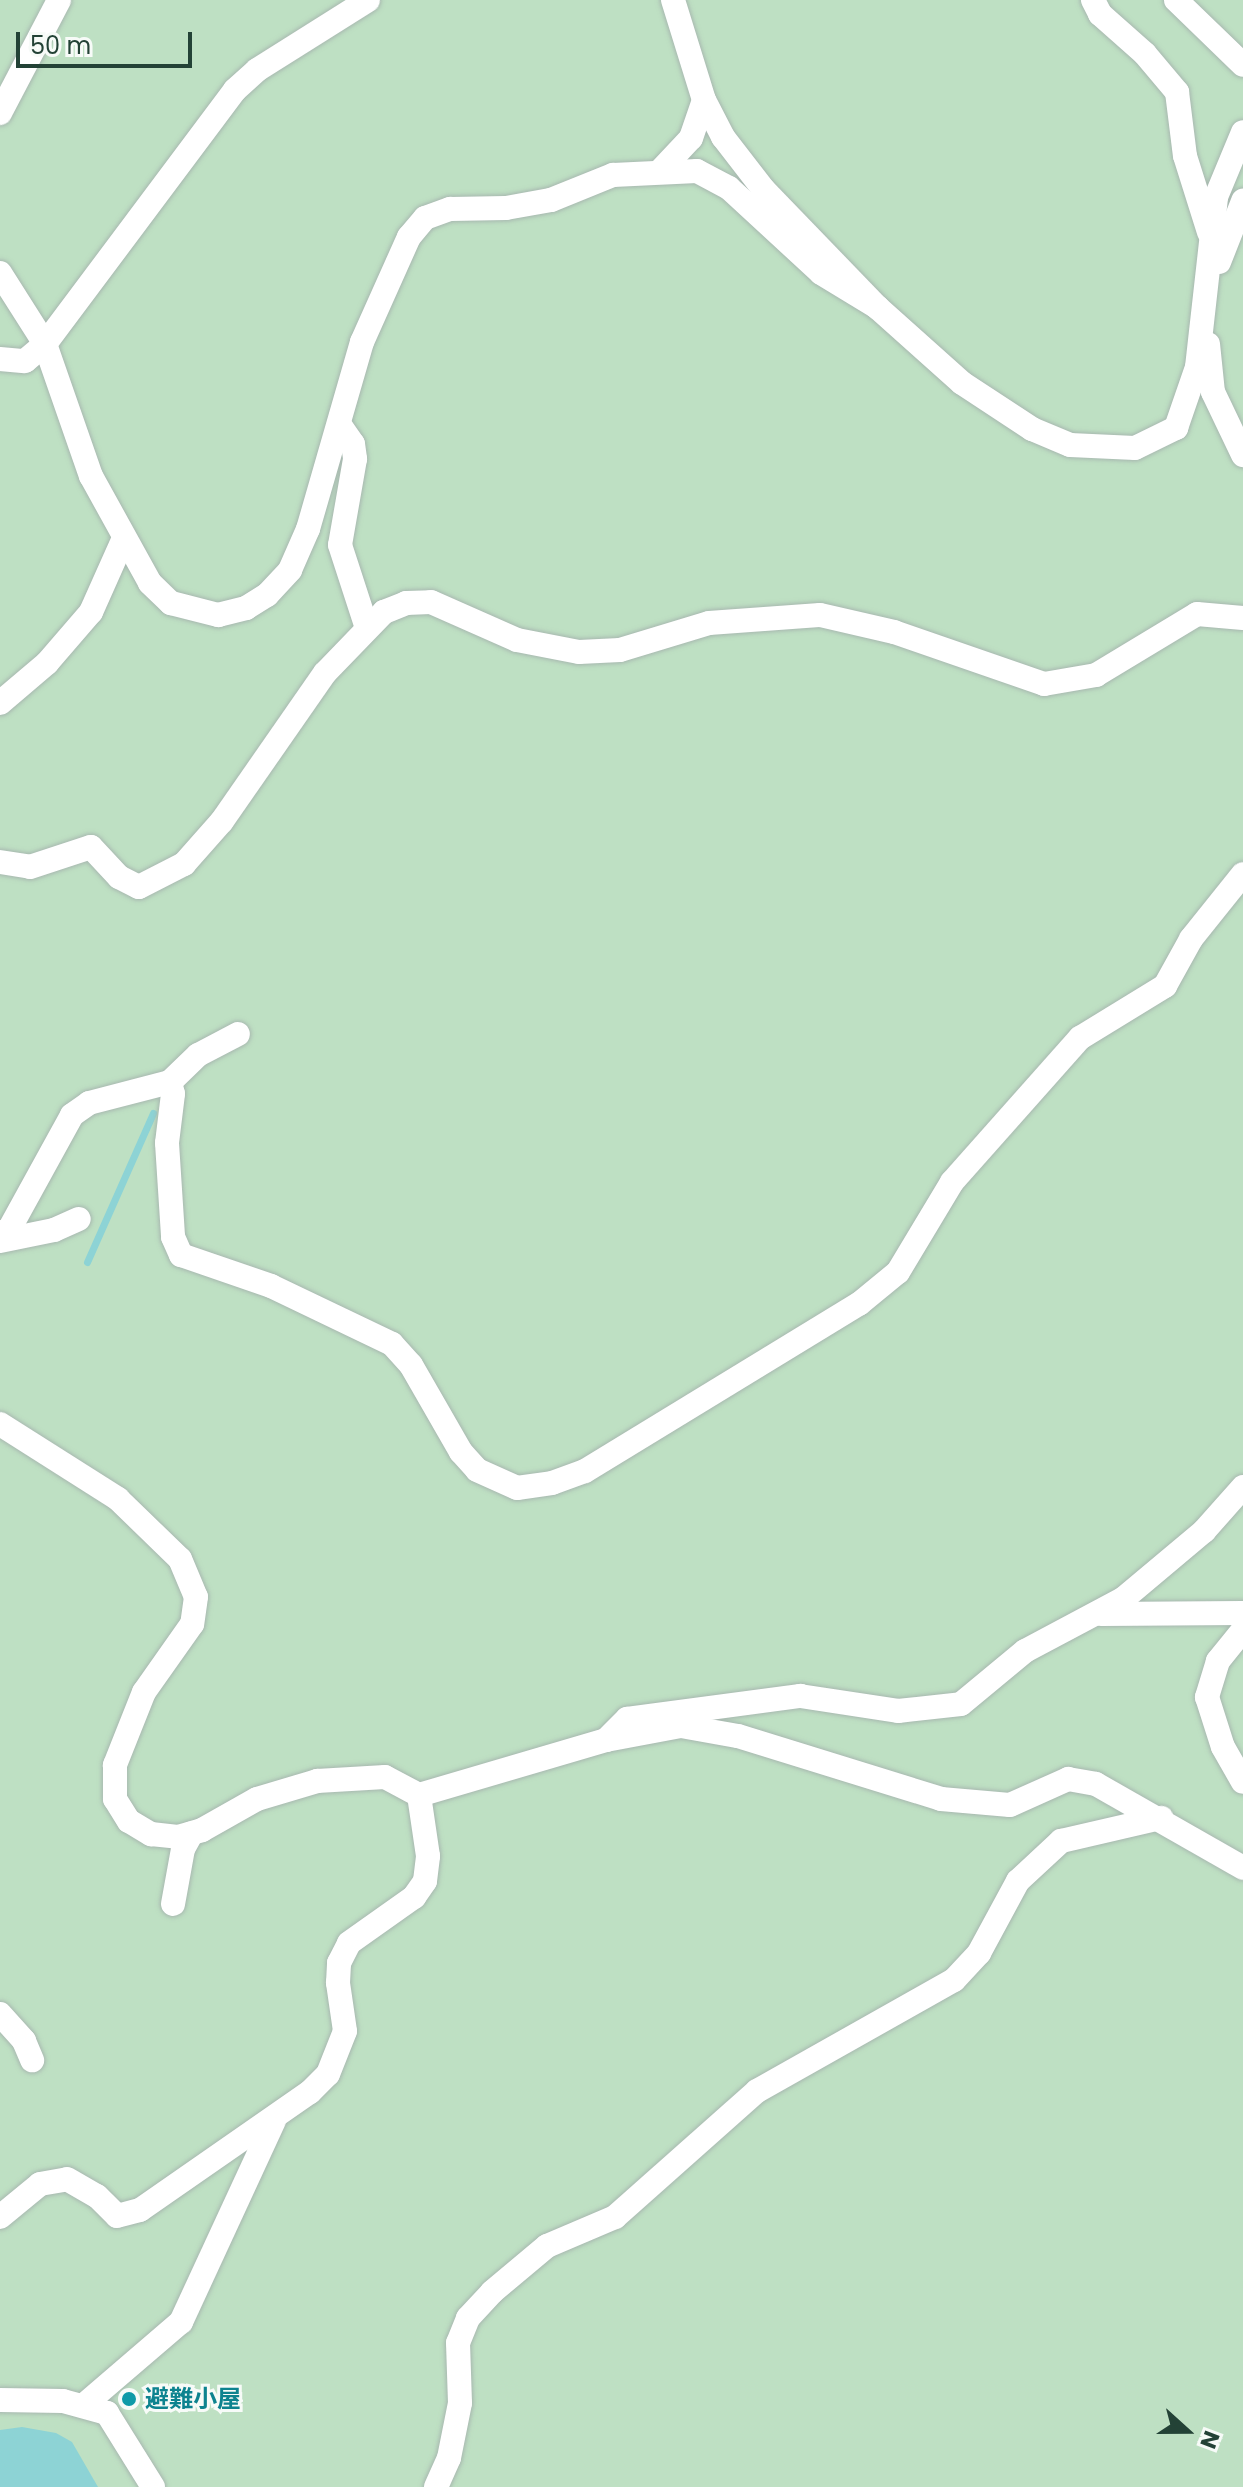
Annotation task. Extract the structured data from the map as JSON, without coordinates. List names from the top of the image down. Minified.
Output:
{"places":["避難小屋"],"scale_bar":"50 m","north":"right"}
